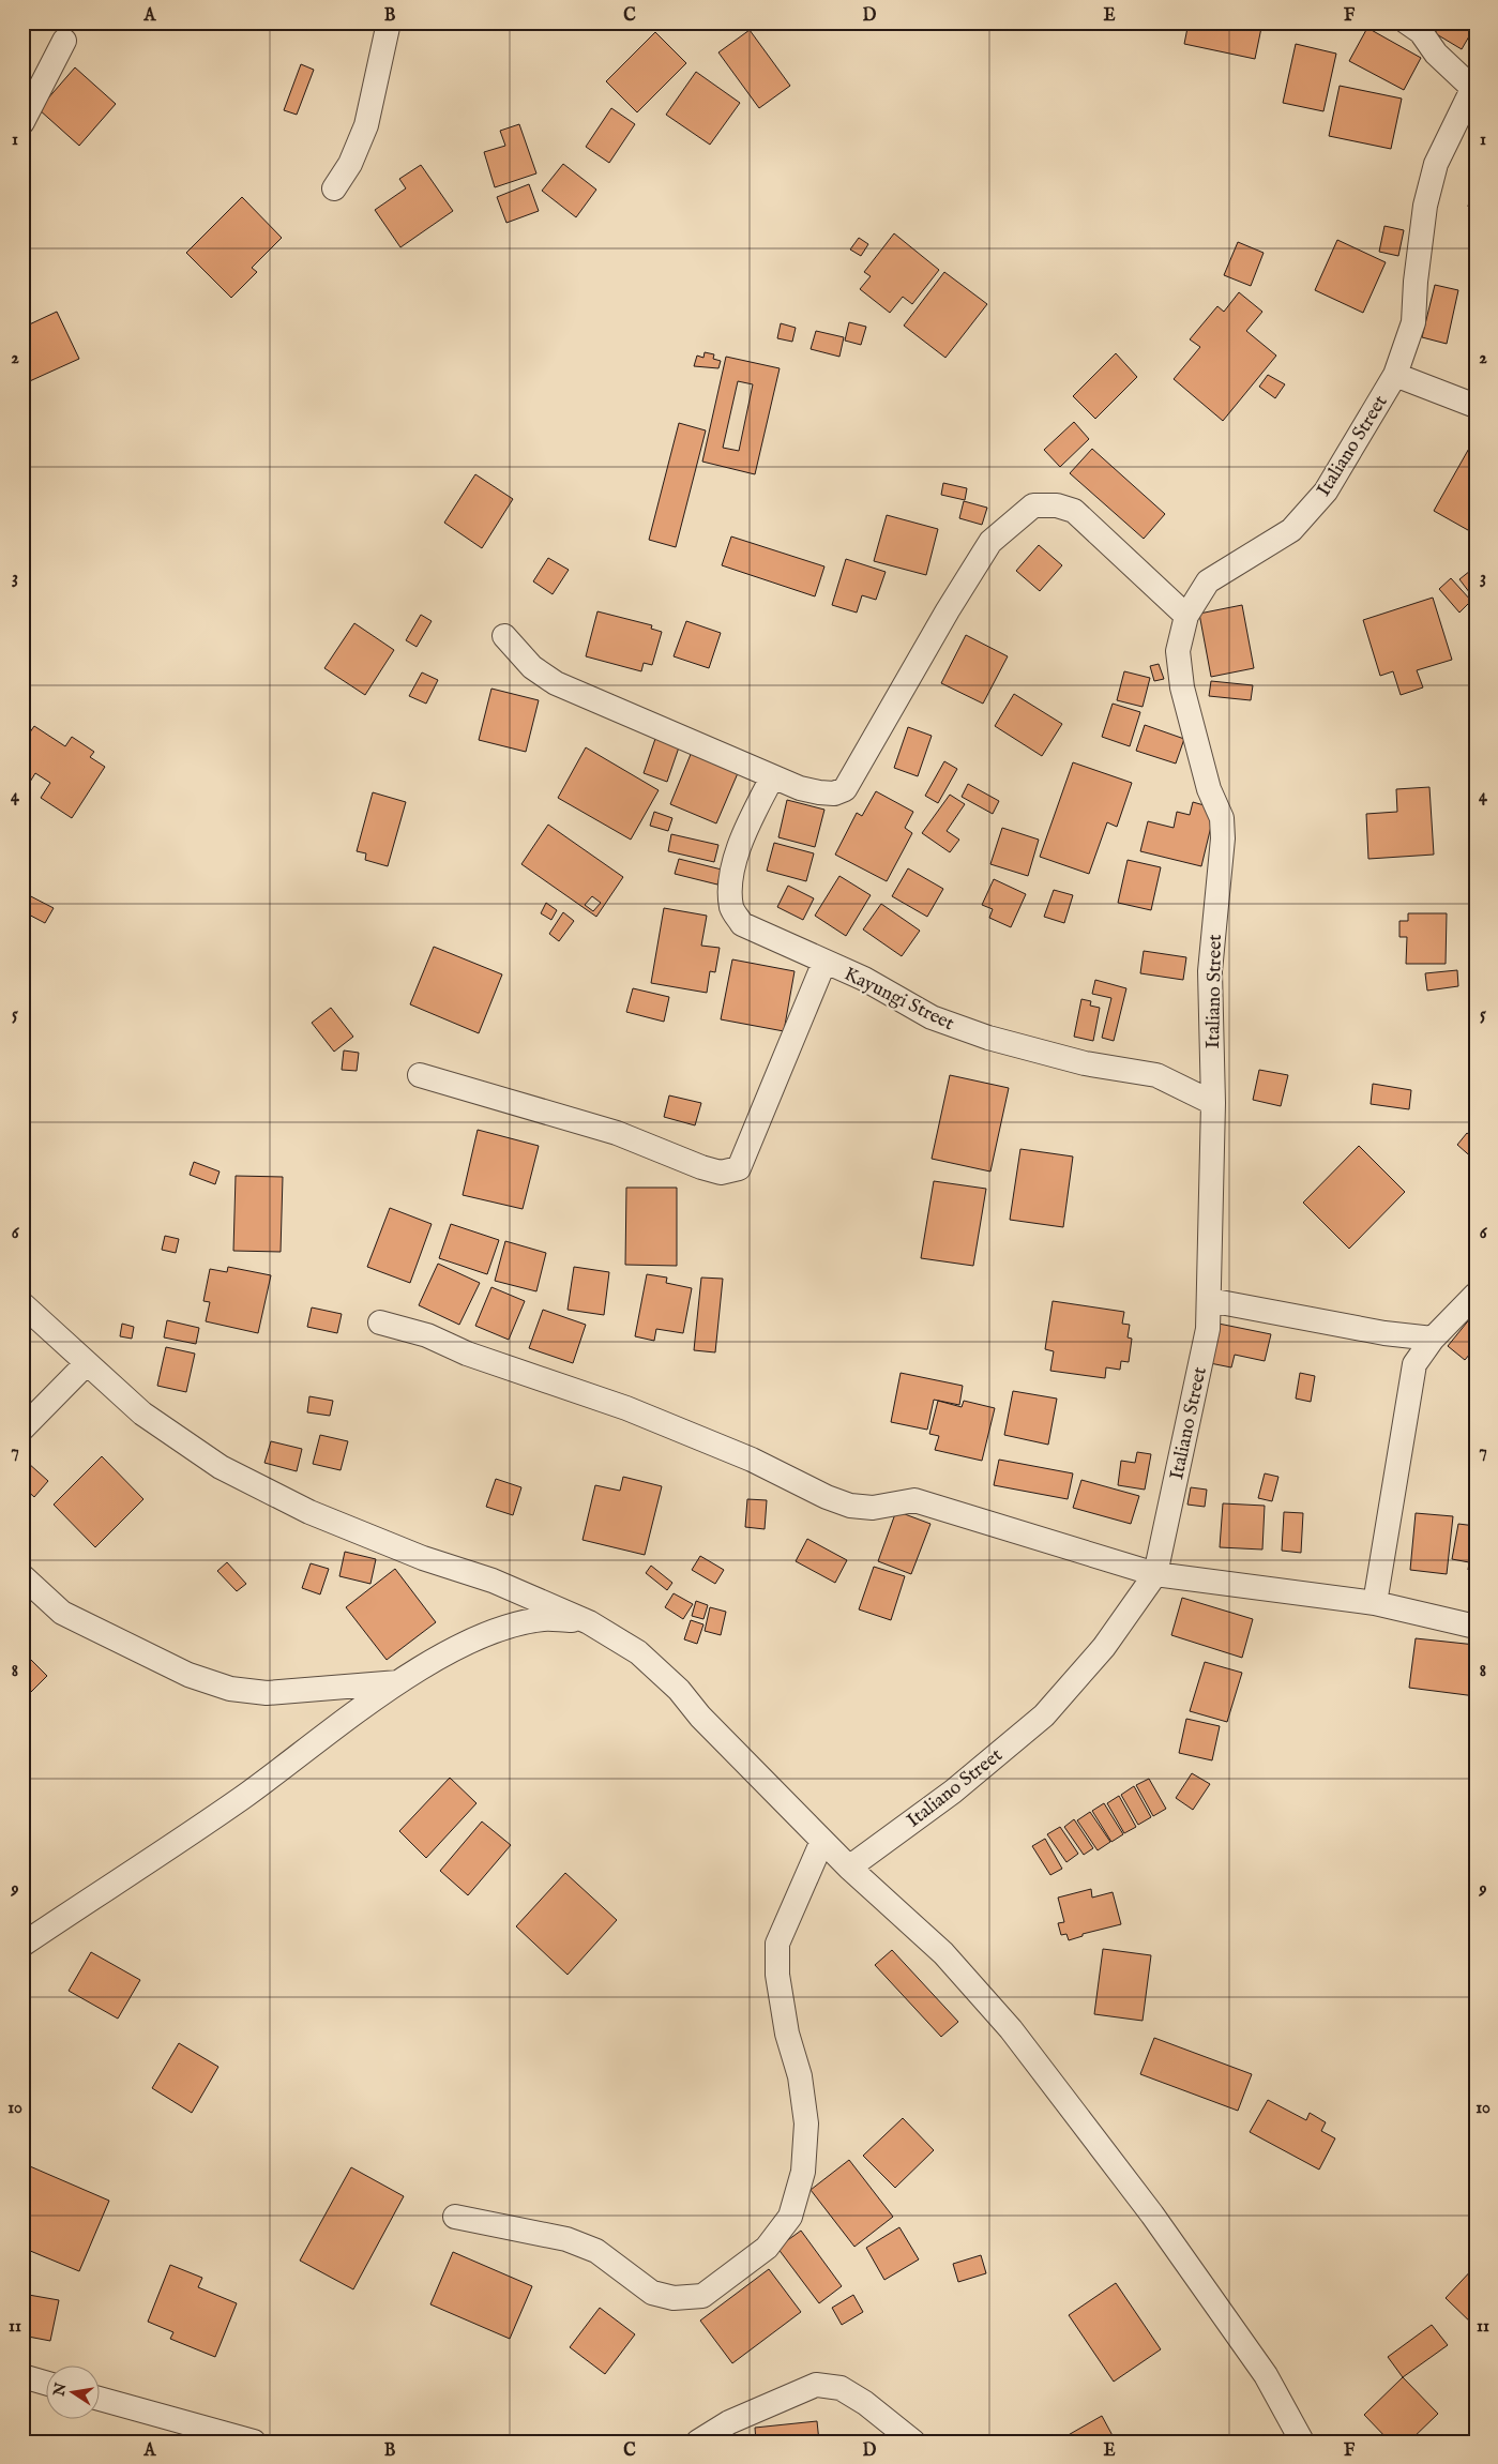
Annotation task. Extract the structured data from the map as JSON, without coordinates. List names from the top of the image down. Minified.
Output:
{"streets":{"street":["Italiano Street","Kayungi Street"]},"crossings":[["Italiano Street","Kayungi Street"]],"north":"left","grid":{"columns":["A","B","C","D","E","F"],"rows":["1","2","3","4","5","6","7","8","9","10","11"]}}
